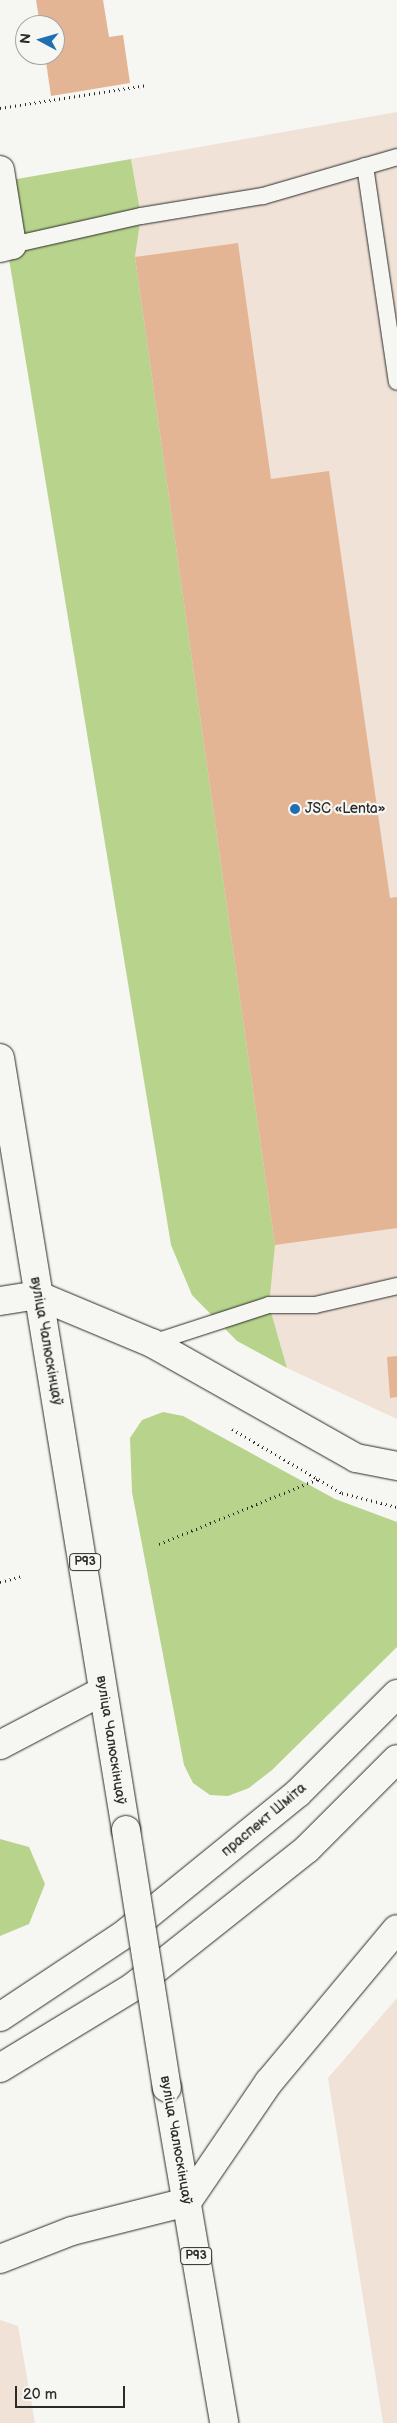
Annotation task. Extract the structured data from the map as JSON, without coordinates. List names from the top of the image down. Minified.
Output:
{"streets":{"main road":["вуліца Чалюскінцаў","Р93","праспект Шміта"]},"places":["JSC «Lenta»"],"scale_bar":"20 m","north":"left"}
